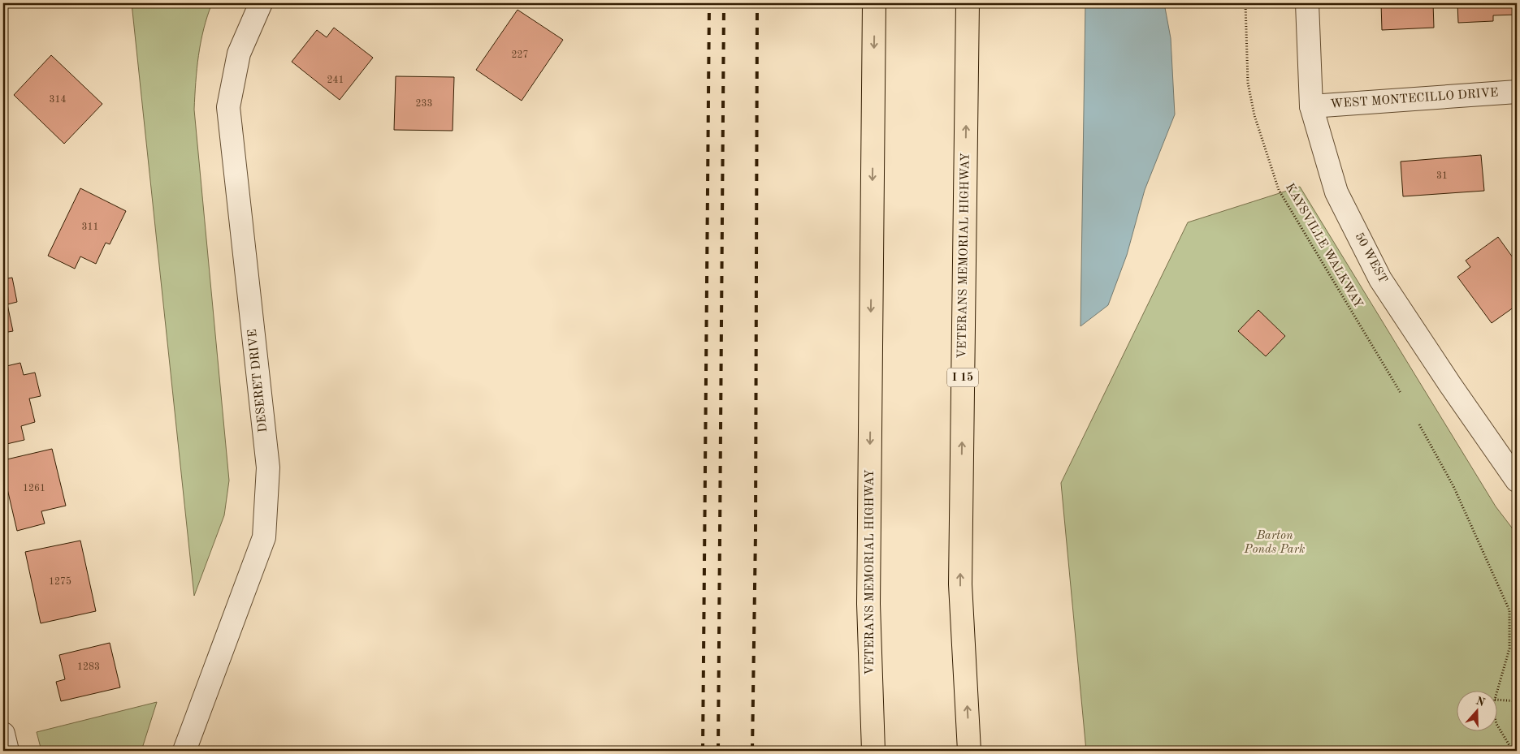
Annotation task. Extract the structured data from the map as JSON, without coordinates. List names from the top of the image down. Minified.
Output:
{"streets":{"highway":["VETERANS MEMORIAL HIGHWAY","I 15"],"street":["WEST MONTECILLO DRIVE","50 WEST","DESERET DRIVE"],"path":["KAYSVILLE WALKWAY"]},"crossings":[["WEST MONTECILLO DRIVE","50 WEST"]],"parks":["Barton Ponds Park"],"house_numbers":["227","241","314","233","31","311","1261","1275","1283"],"north":"top"}
